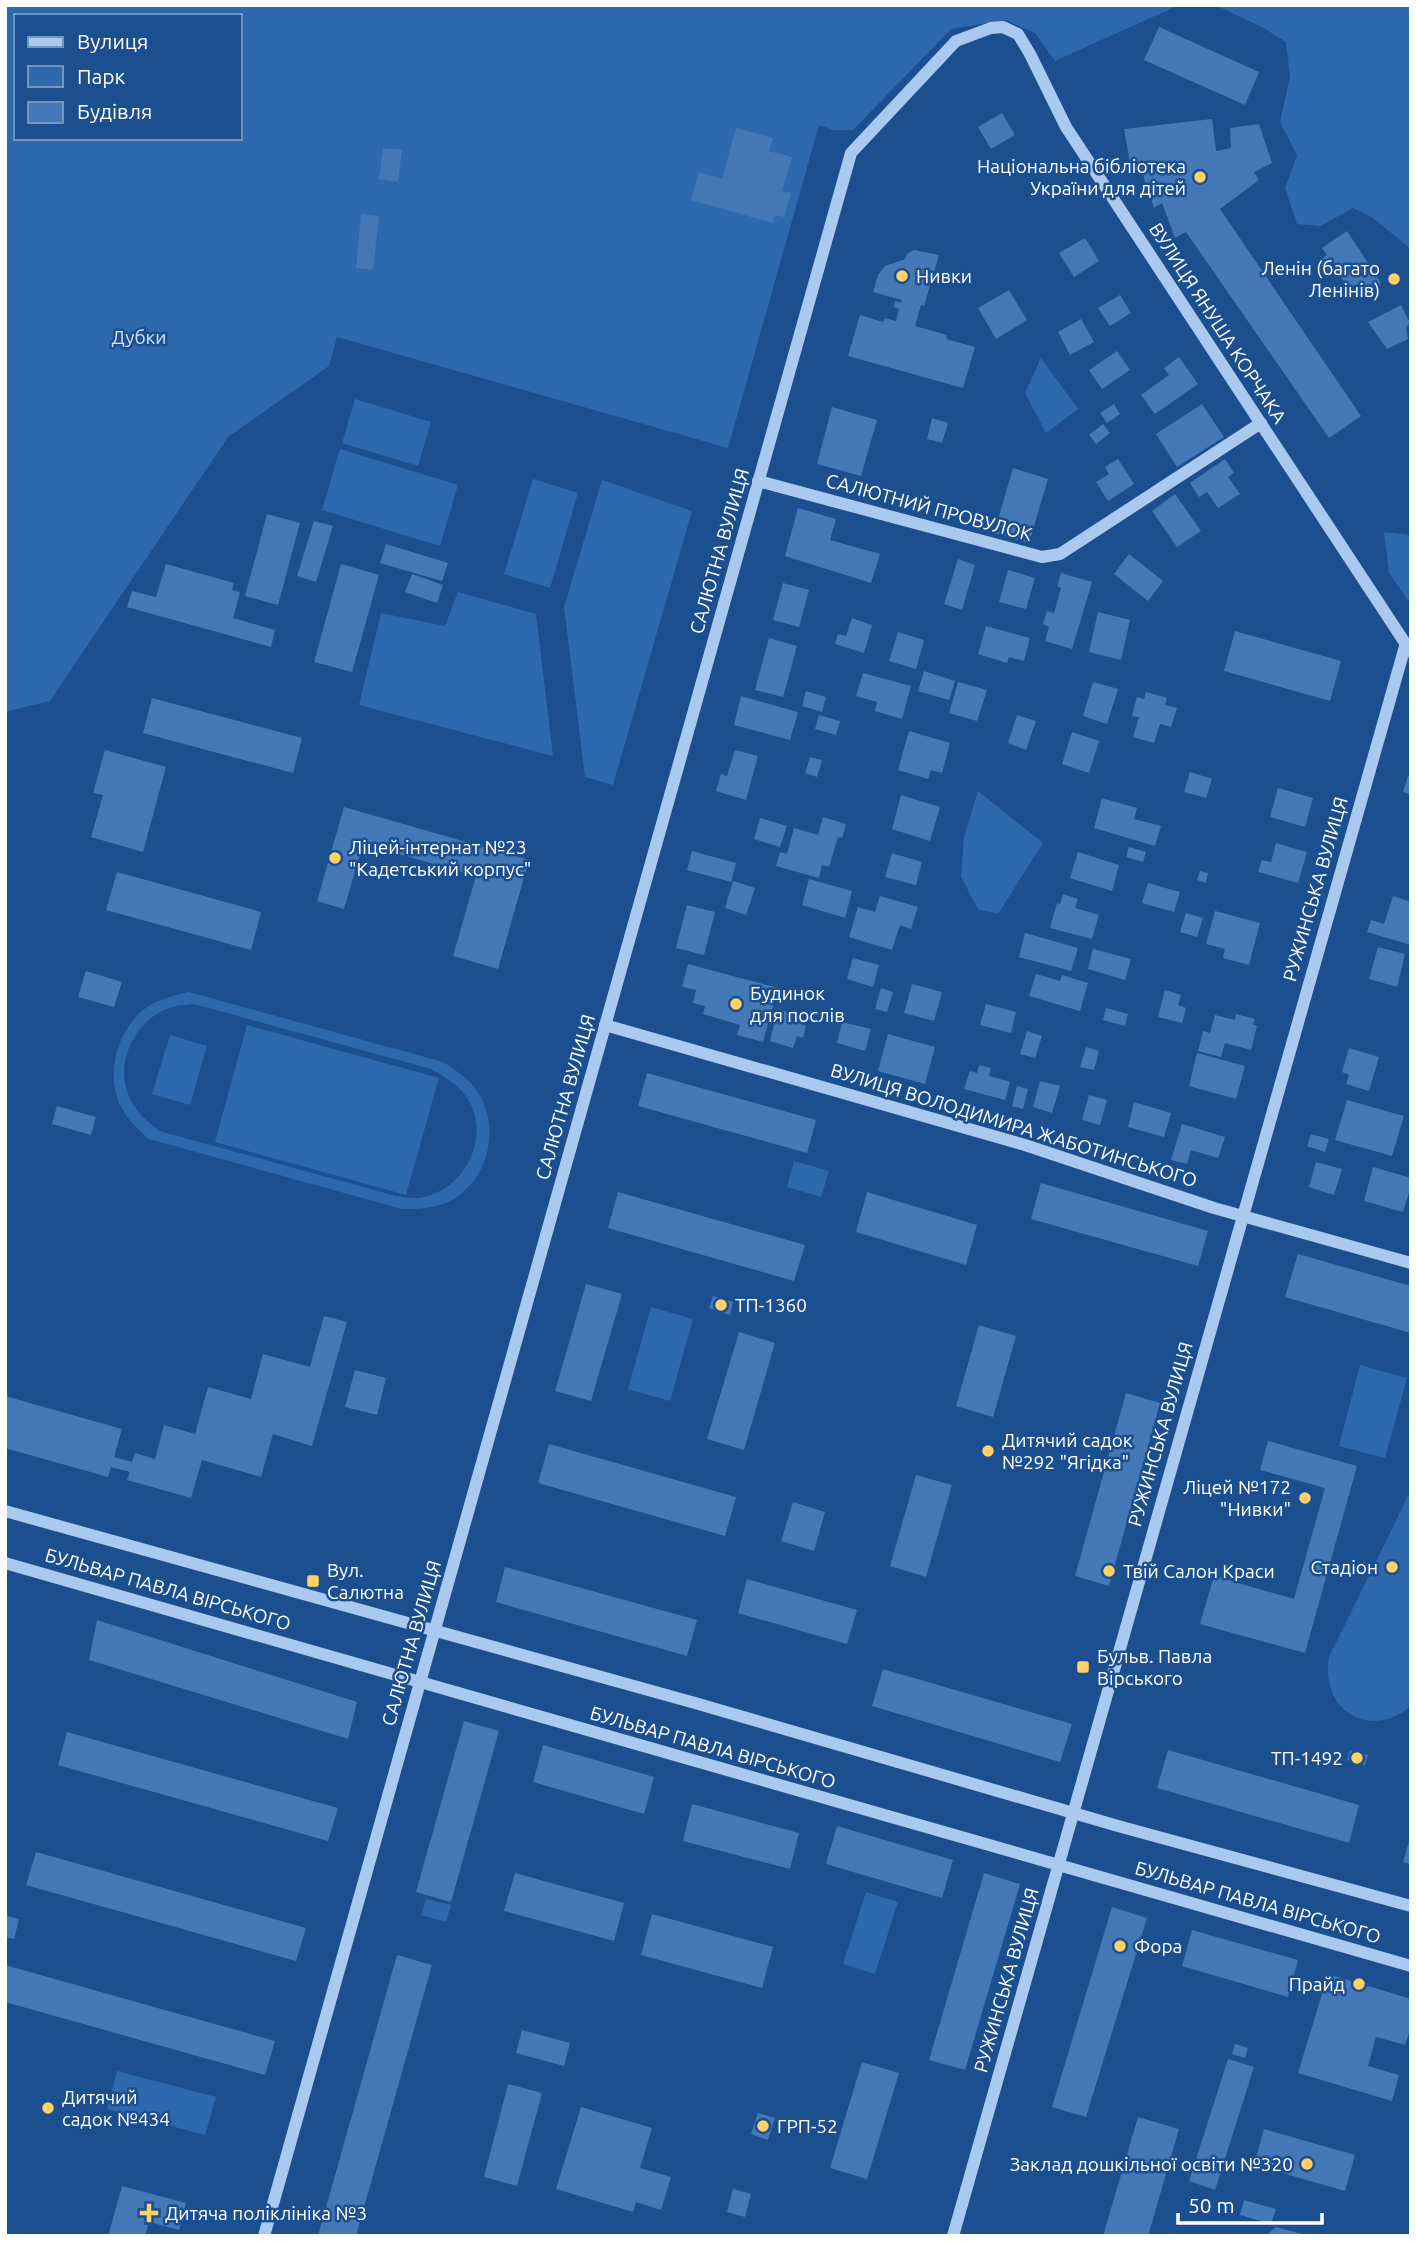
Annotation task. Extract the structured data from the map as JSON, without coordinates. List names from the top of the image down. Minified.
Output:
{"streets":{"street":["ВУЛИЦЯ ЯНУША КОРЧАКА","САЛЮТНИЙ ПРОВУЛОК","САЛЮТНА ВУЛИЦЯ","РУЖИНСЬКА ВУЛИЦЯ","ВУЛИЦЯ ВОЛОДИМИРА ЖАБОТИНСЬКОГО","БУЛЬВАР ПАВЛА ВІРСЬКОГО"]},"crossings":[["ВУЛИЦЯ ЯНУША КОРЧАКА","САЛЮТНИЙ ПРОВУЛОК"],["ВУЛИЦЯ ЯНУША КОРЧАКА","САЛЮТНА ВУЛИЦЯ"],["ВУЛИЦЯ ЯНУША КОРЧАКА","РУЖИНСЬКА ВУЛИЦЯ"],["САЛЮТНИЙ ПРОВУЛОК","САЛЮТНА ВУЛИЦЯ"],["САЛЮТНА ВУЛИЦЯ","ВУЛИЦЯ ВОЛОДИМИРА ЖАБОТИНСЬКОГО"],["САЛЮТНА ВУЛИЦЯ","БУЛЬВАР ПАВЛА ВІРСЬКОГО"],["РУЖИНСЬКА ВУЛИЦЯ","ВУЛИЦЯ ВОЛОДИМИРА ЖАБОТИНСЬКОГО"],["РУЖИНСЬКА ВУЛИЦЯ","БУЛЬВАР ПАВЛА ВІРСЬКОГО"]],"parks":["Дубки"],"places":{"other":["Національна бібліотека України для дітей","Нивки","Ленін (багато Ленінів)","Ліцей-інтернат №23 \"Кадетський корпус\"","Будинок для послів","ТП-1360","Дитячий садок №292 \"Ягідка\"","Ліцей №172 \"Нивки\"","Стадіон","Твій Салон Краси","ТП-1492","Фора","Прайд","Дитячий садок №434","ГРП-52","Заклад дошкільної освіти №320"],"transit":["Вул. Салютна","Бульв. Павла Вірського"],"health":["Дитяча поліклініка №3"]},"legend":["Вулиця","Парк","Будівля"],"scale_bar":"50 m"}
